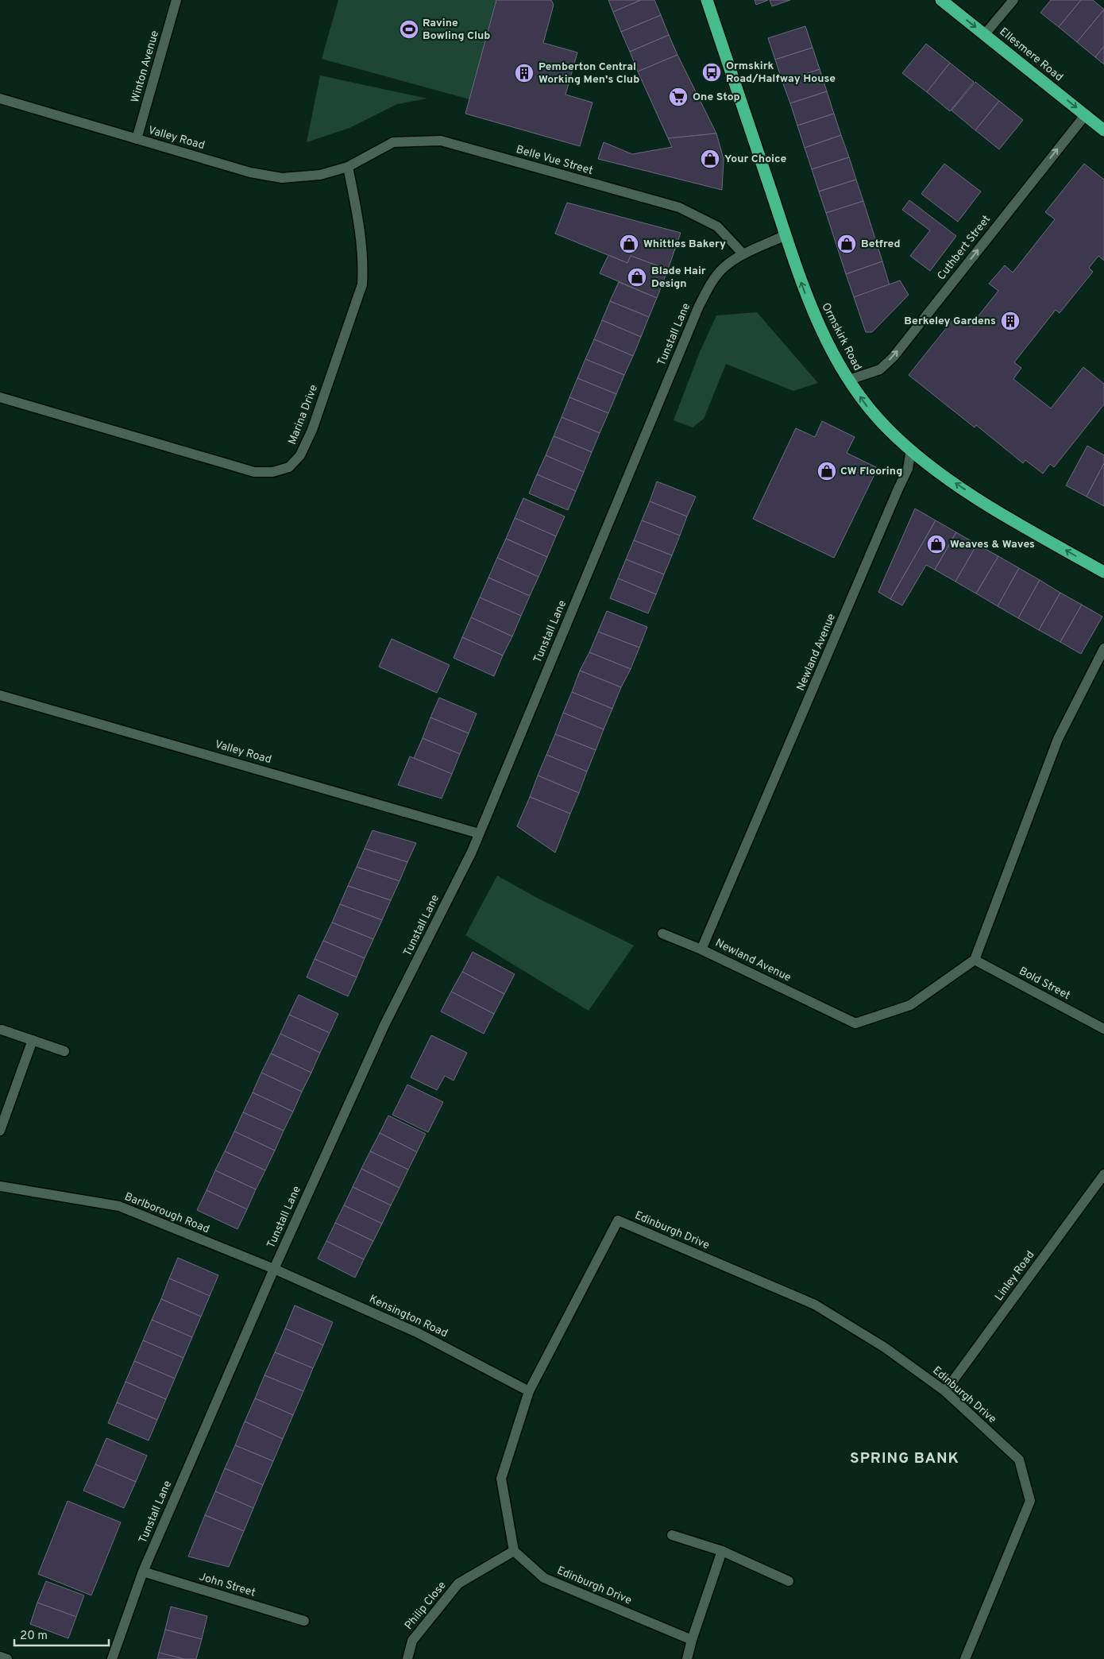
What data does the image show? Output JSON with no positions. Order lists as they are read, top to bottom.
{
  "streets": {
    "highway": ["Ellesmere Road", "Ormskirk Road"],
    "street": [
      "Winton Avenue",
      "Valley Road",
      "Belle Vue Street",
      "Cuthbert Street",
      "Tunstall Lane",
      "Marina Drive",
      "Newland Avenue",
      "Bold Street",
      "Barlborough Road",
      "Edinburgh Drive",
      "Linley Road",
      "Kensington Road",
      "John Street",
      "Philip Close"
    ]
  },
  "crossings": [
    ["Ellesmere Road", "Cuthbert Street"],
    ["Winton Avenue", "Valley Road"],
    ["Valley Road", "Belle Vue Street"],
    ["Valley Road", "Tunstall Lane"],
    ["Valley Road", "Marina Drive"],
    ["Belle Vue Street", "Tunstall Lane"],
    ["Belle Vue Street", "Marina Drive"],
    ["Cuthbert Street", "Ormskirk Road"],
    ["Tunstall Lane", "Ormskirk Road"],
    ["Tunstall Lane", "Barlborough Road"],
    ["Tunstall Lane", "Kensington Road"],
    ["Tunstall Lane", "John Street"],
    ["Ormskirk Road", "Newland Avenue"],
    ["Newland Avenue", "Bold Street"],
    ["Barlborough Road", "Kensington Road"],
    ["Edinburgh Drive", "Linley Road"],
    ["Edinburgh Drive", "Kensington Road"],
    ["Edinburgh Drive", "Philip Close"]
  ],
  "one_way": ["Ellesmere Road", "Cuthbert Street", "Ormskirk Road"],
  "districts": ["SPRING BANK"],
  "places": {
    "sports": ["Ravine Bowling Club"],
    "bus stop": ["Ormskirk Road/Halfway House"],
    "building": ["Pemberton Central Working Men's Club", "Berkeley Gardens"],
    "supermarket": ["One Stop"],
    "shop": [
      "Your Choice",
      "Whittles Bakery",
      "Betfred",
      "Blade Hair Design",
      "CW Flooring",
      "Weaves & Waves"
    ]
  },
  "scale_bar": "20 m"
}
